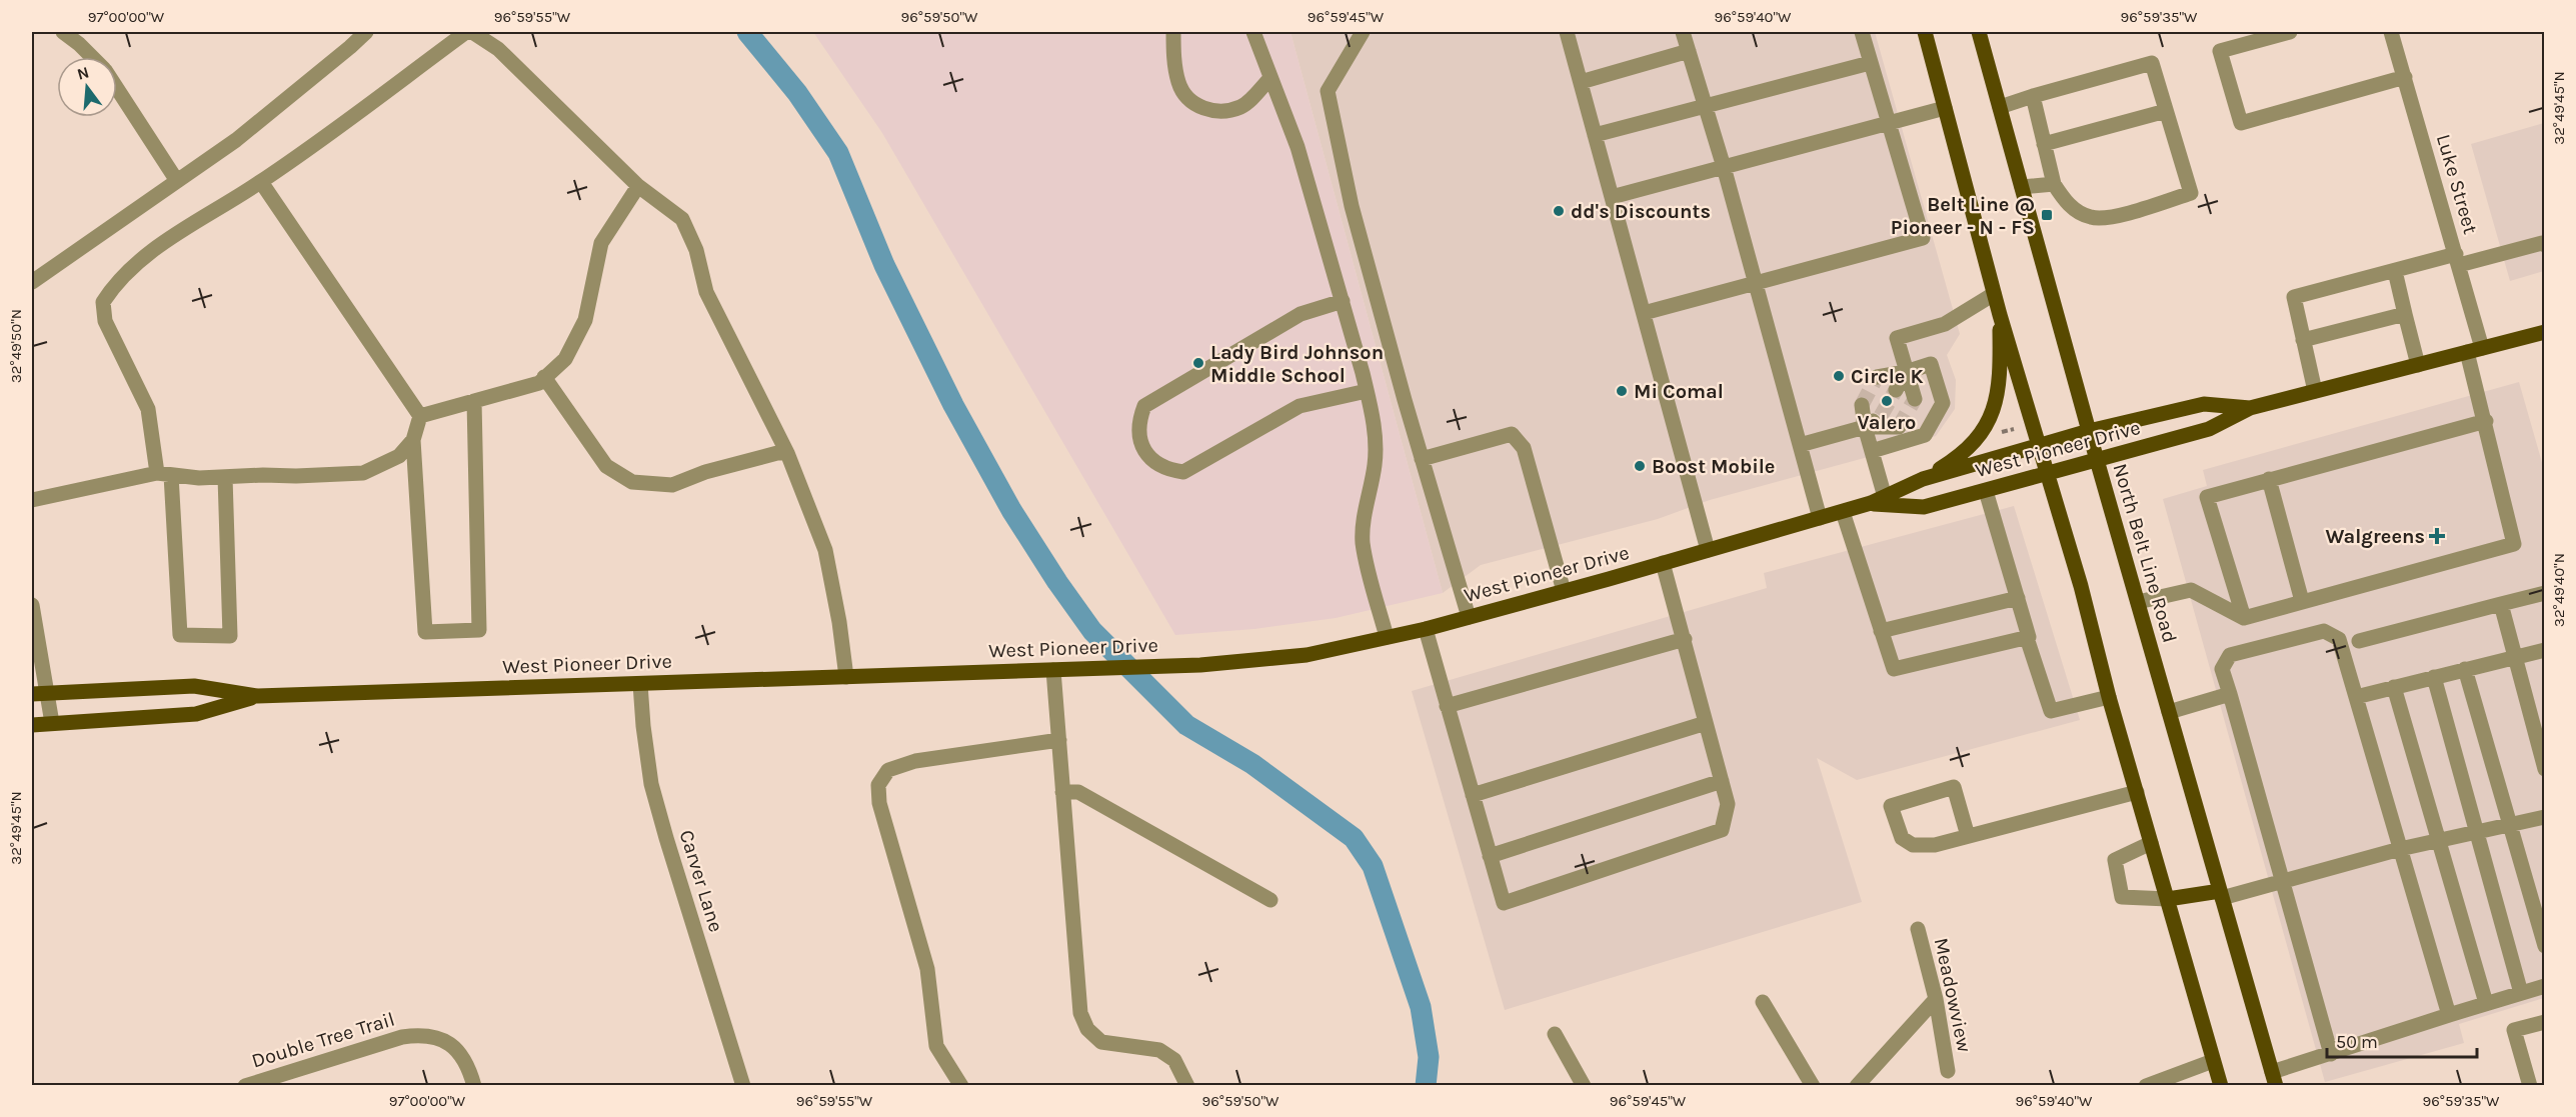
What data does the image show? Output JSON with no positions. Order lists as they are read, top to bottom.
{
  "streets": {
    "main road": ["West Pioneer Drive", "North Belt Line Road"],
    "street": [
      "Luke Street",
      "Carver Lane",
      "Meadowview",
      "Double Tree Trail"
    ]
  },
  "crossings": [
    ["Luke Street", "West Pioneer Drive"],
    ["West Pioneer Drive", "North Belt Line Road"],
    ["West Pioneer Drive", "Carver Lane"]
  ],
  "places": {
    "other": [
      "dd's Discounts",
      "Lady Bird Johnson Middle School",
      "Circle K",
      "Mi Comal",
      "Valero",
      "Boost Mobile"
    ],
    "transit": ["Belt Line @ Pioneer - N - FS"],
    "health": ["Walgreens"]
  },
  "scale_bar": "50 m",
  "north": "top",
  "coordinates": [
    "97°00'00\"W",
    "96°59'55\"W",
    "96°59'50\"W",
    "96°59'45\"W",
    "96°59'40\"W",
    "96°59'35\"W",
    "32°49'45\"N",
    "32°49'50\"N",
    "32°49'40\"N"
  ]
}
